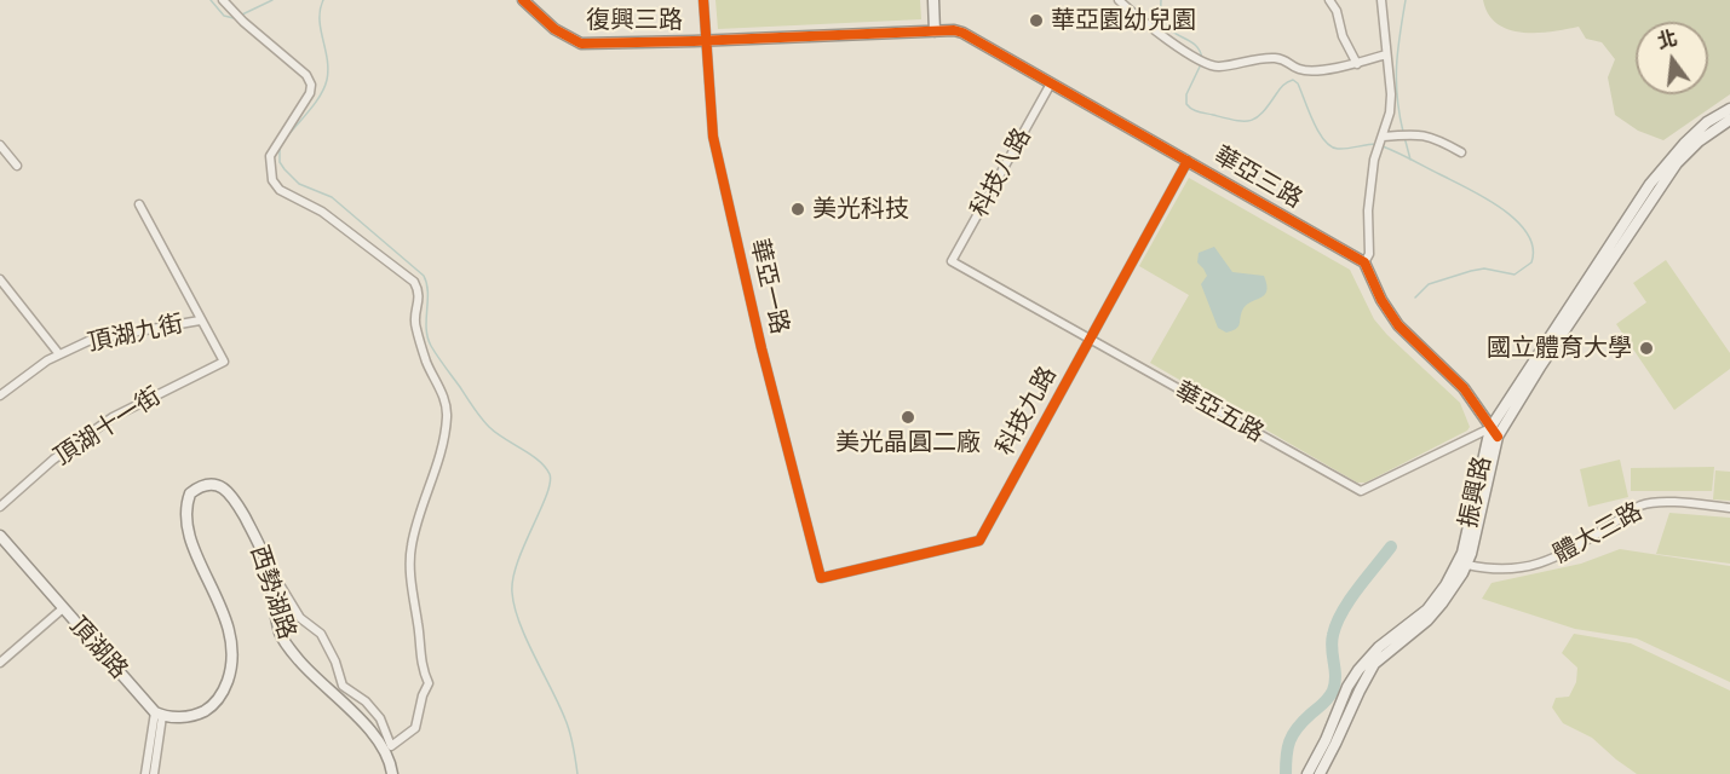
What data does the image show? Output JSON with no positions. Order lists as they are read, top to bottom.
{
  "streets": {
    "street": [
      "復興三路",
      "科技八路",
      "華亞三路",
      "華亞一路",
      "頂湖九街",
      "科技九路",
      "華亞五路",
      "頂湖十一街",
      "振興路",
      "體大三路",
      "西勢湖路",
      "頂湖路"
    ]
  },
  "crossings": [
    ["復興三路", "華亞三路"],
    ["復興三路", "華亞一路"],
    ["科技八路", "華亞三路"],
    ["科技八路", "華亞五路"],
    ["華亞三路", "科技九路"],
    ["華亞一路", "科技九路"],
    ["頂湖九街", "頂湖十一街"],
    ["科技九路", "華亞五路"],
    ["華亞五路", "振興路"],
    ["振興路", "體大三路"],
    ["西勢湖路", "頂湖路"]
  ],
  "places": [
    "華亞園幼兒園",
    "美光科技",
    "國立體育大學",
    "美光晶圓二廠"
  ],
  "north": "top"
}
